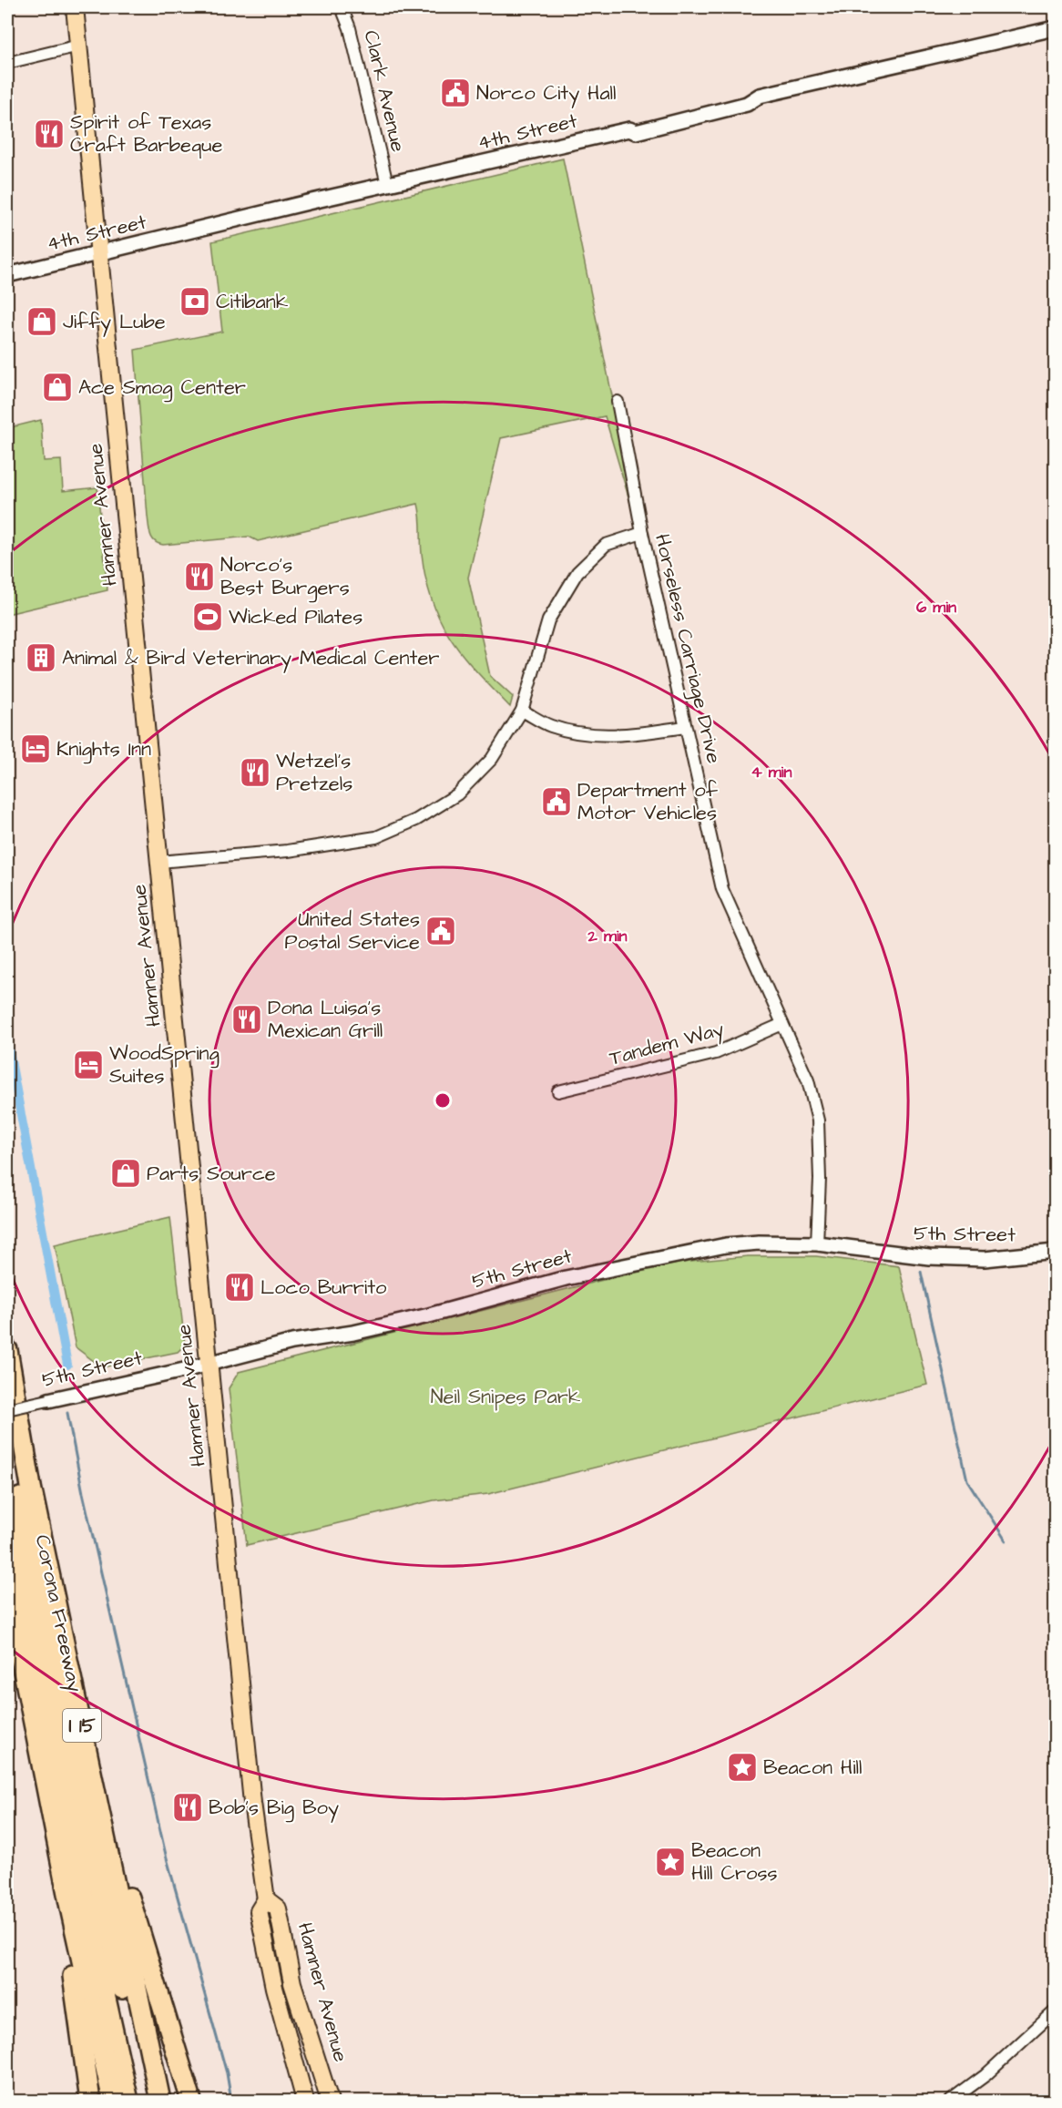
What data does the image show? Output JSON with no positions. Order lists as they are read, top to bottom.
{
  "streets": {
    "highway": ["Corona Freeway", "I 15"],
    "main road": ["Hamner Avenue"],
    "street": [
      "Clark Avenue",
      "4th Street",
      "Horseless Carriage Drive",
      "Tandem Way",
      "5th Street"
    ]
  },
  "crossings": [
    ["Clark Avenue", "4th Street"],
    ["4th Street", "Hamner Avenue"],
    ["Hamner Avenue", "5th Street"],
    ["Horseless Carriage Drive", "Tandem Way"],
    ["Horseless Carriage Drive", "5th Street"]
  ],
  "parks": ["Neil Snipes Park"],
  "places": {
    "public building": ["Norco City Hall", "Department of Motor Vehicles", "United States Postal Service"],
    "restaurant": [
      "Spirit of Texas Craft Barbeque",
      "Norco's Best Burgers",
      "Wetzel's Pretzels",
      "Dona Luisa’s Mexican Grill",
      "Loco Burrito",
      "Bob's Big Boy"
    ],
    "bank": ["Citibank"],
    "shop": ["Jiffy Lube", "Ace Smog Center", "Parts Source"],
    "sports": ["Wicked Pilates"],
    "building": ["Animal & Bird Veterinary Medical Center"],
    "hotel": ["Knights Inn", "WoodSpring Suites"],
    "place": ["Beacon Hill", "Beacon Hill Cross"]
  },
  "rings": ["6 min", "4 min", "2 min"]
}
